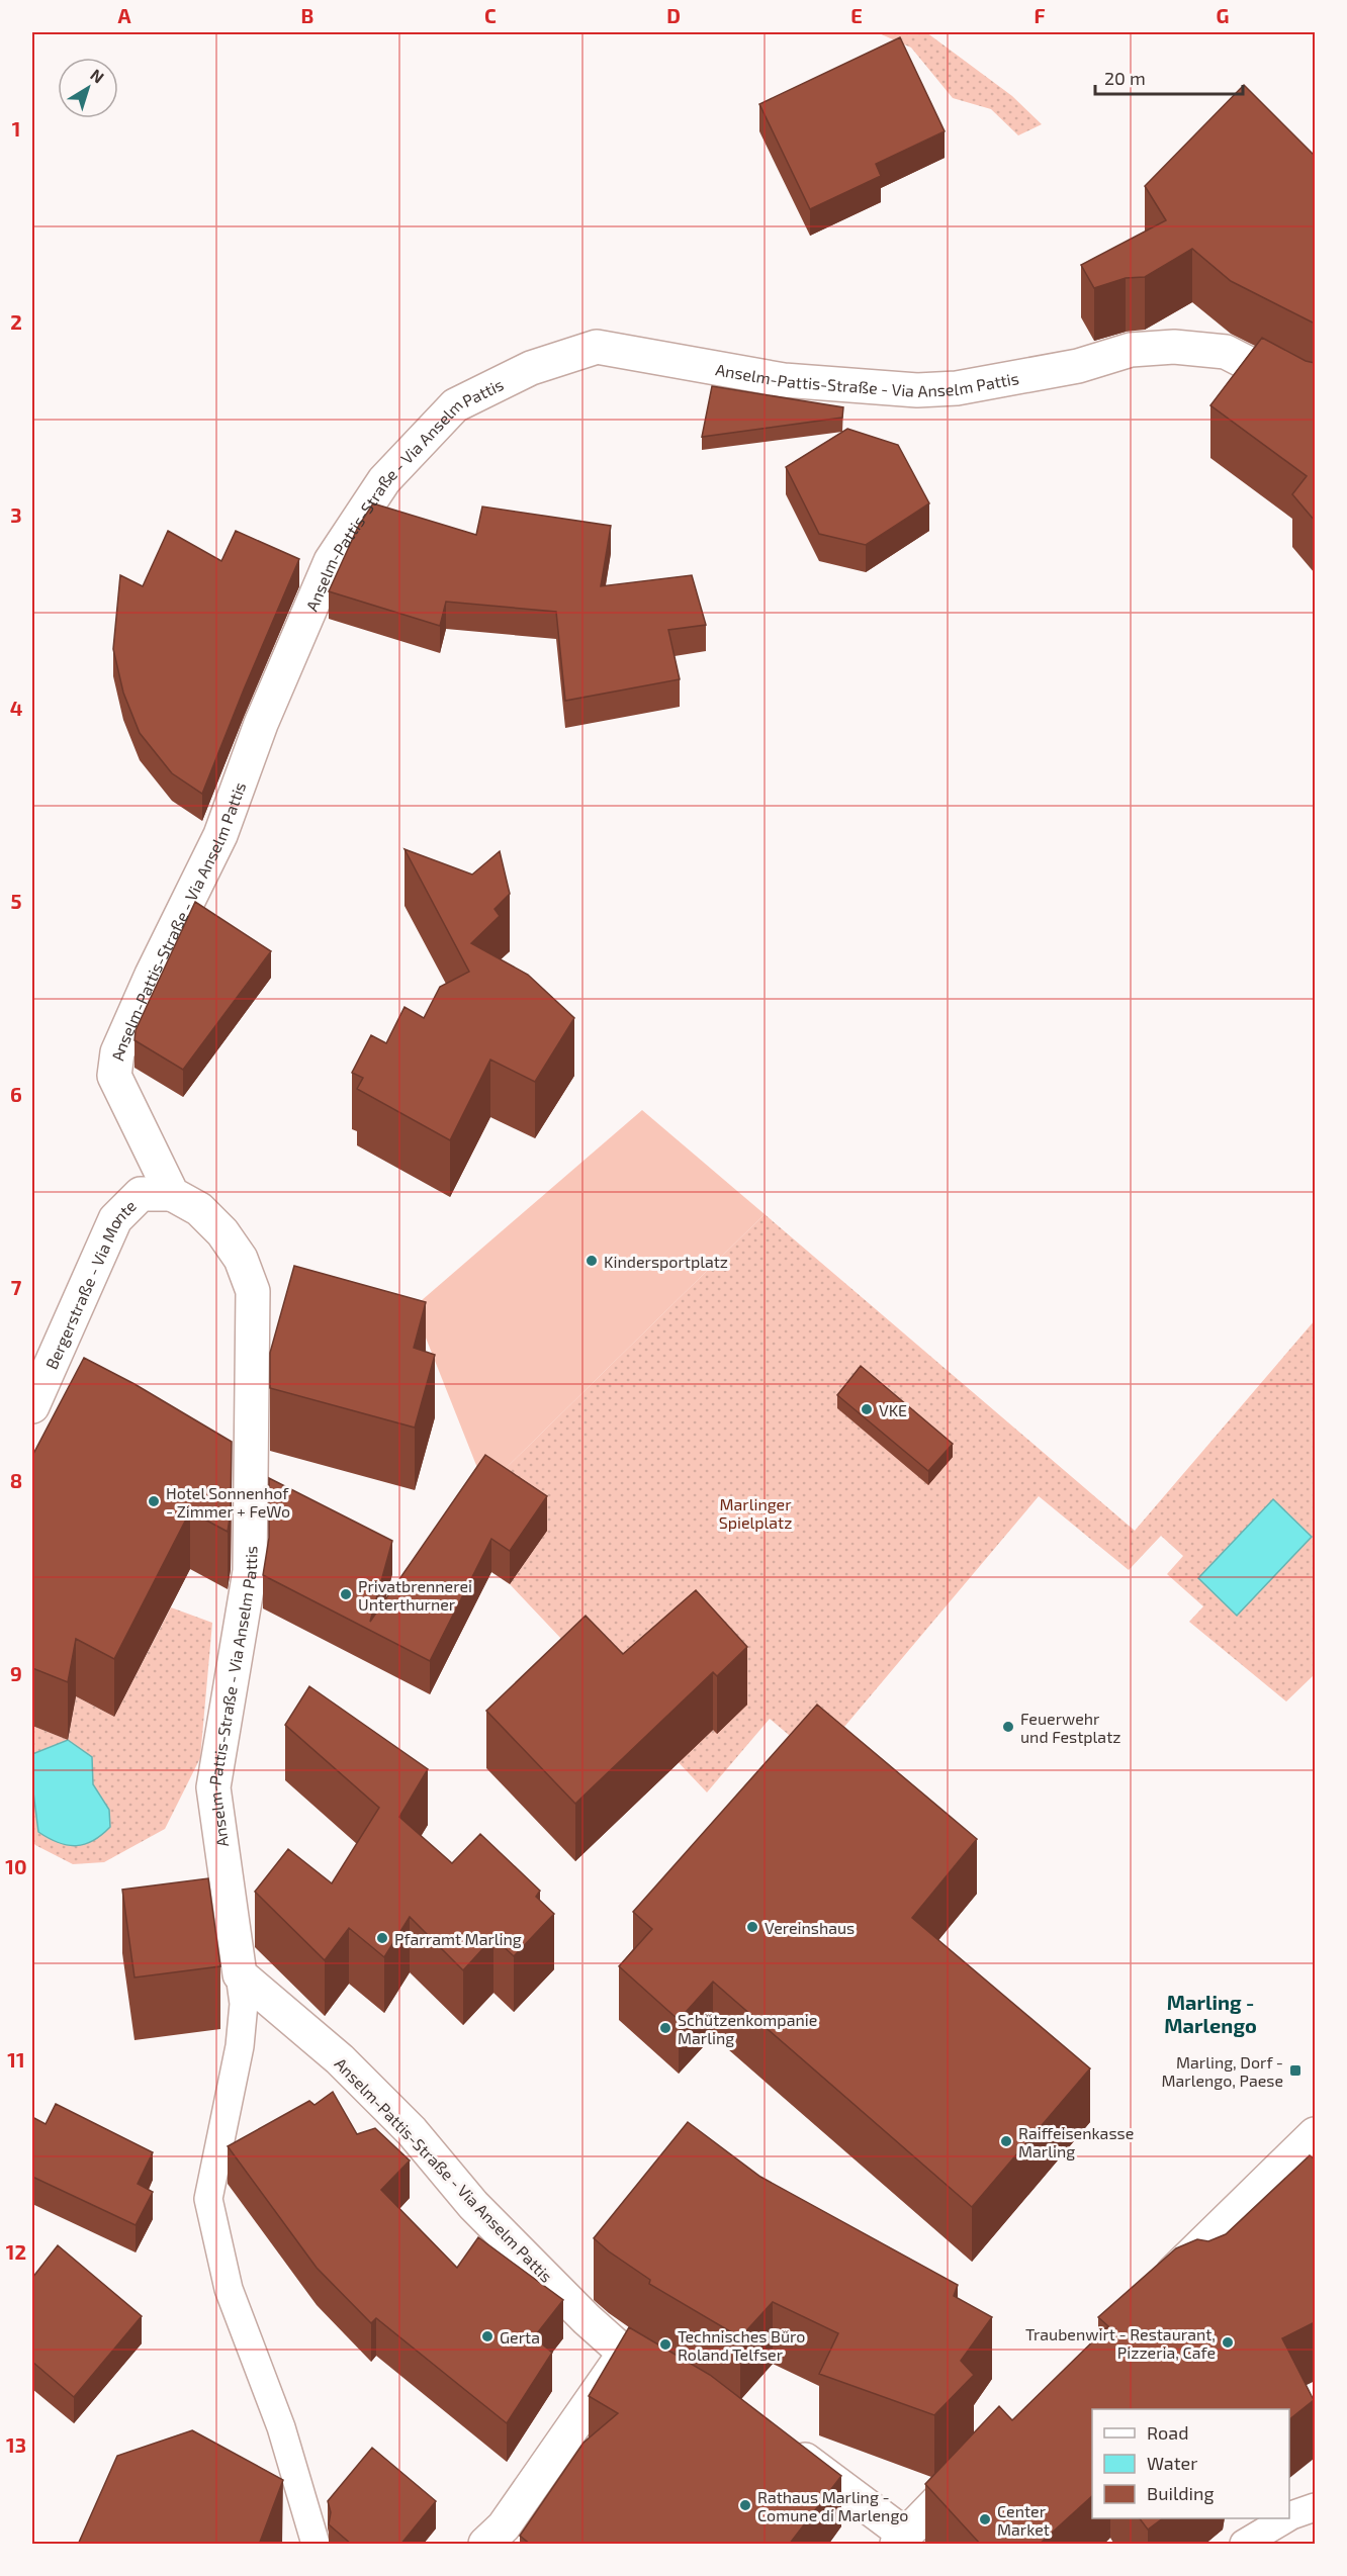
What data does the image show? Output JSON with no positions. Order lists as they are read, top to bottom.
{
  "streets": {
    "street": ["Anselm-Pattis-Straße - Via Anselm Pattis", "Bergerstraße - Via Monte"]
  },
  "crossings": [
    ["Anselm-Pattis-Straße - Via Anselm Pattis", "Bergerstraße - Via Monte"]
  ],
  "districts": ["Marling - Marlengo"],
  "parks": ["Marlinger Spielplatz"],
  "places": {
    "other": [
      "Kindersportplatz",
      "VKE",
      "Hotel Sonnenhof - Zimmer + FeWo",
      "Privatbrennerei Unterthurner",
      "Feuerwehr und Festplatz",
      "Vereinshaus",
      "Pfarramt Marling",
      "Schützenkompanie Marling",
      "Raiffeisenkasse Marling",
      "Gerta",
      "Traubenwirt - Restaurant, Pizzeria, Cafe",
      "Technisches Büro Roland Telfser",
      "Rathaus Marling - Comune di Marlengo",
      "Center Market"
    ],
    "transit": ["Marling, Dorf - Marlengo, Paese"]
  },
  "legend": ["Road", "Water", "Building"],
  "scale_bar": "20 m",
  "north": "top right",
  "grid": {
    "columns": [
      "A",
      "B",
      "C",
      "D",
      "E",
      "F",
      "G"
    ],
    "rows": [
      "1",
      "2",
      "3",
      "4",
      "5",
      "6",
      "7",
      "8",
      "9",
      "10",
      "11",
      "12",
      "13"
    ]
  }
}
